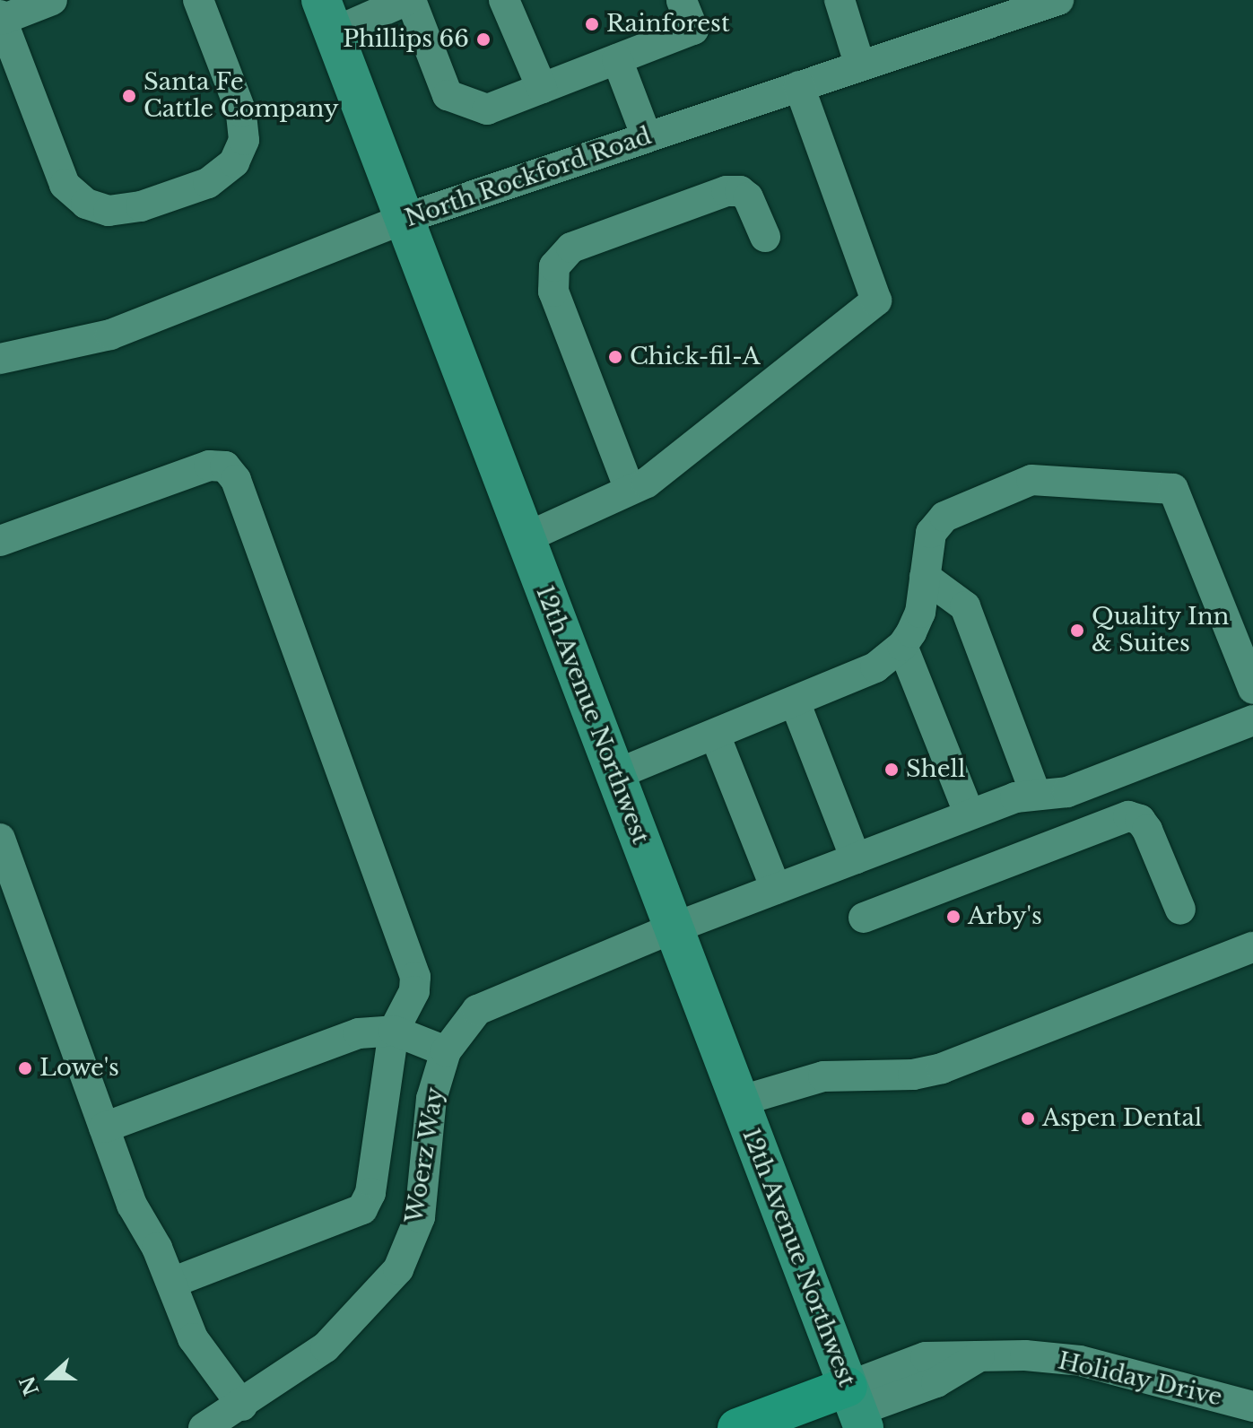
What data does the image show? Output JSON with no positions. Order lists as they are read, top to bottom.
{
  "streets": {
    "main road": ["12th Avenue Northwest"],
    "street": ["North Rockford Road", "Woerz Way", "Holiday Drive"]
  },
  "crossings": [
    ["North Rockford Road", "12th Avenue Northwest"],
    ["12th Avenue Northwest", "Woerz Way"],
    ["12th Avenue Northwest", "Holiday Drive"]
  ],
  "places": [
    "Rainforest",
    "Phillips 66",
    "Santa Fe Cattle Company",
    "Chick-fil-A",
    "Quality Inn & Suites",
    "Shell",
    "Arby's",
    "Lowe's",
    "Aspen Dental"
  ],
  "north": "left"
}
